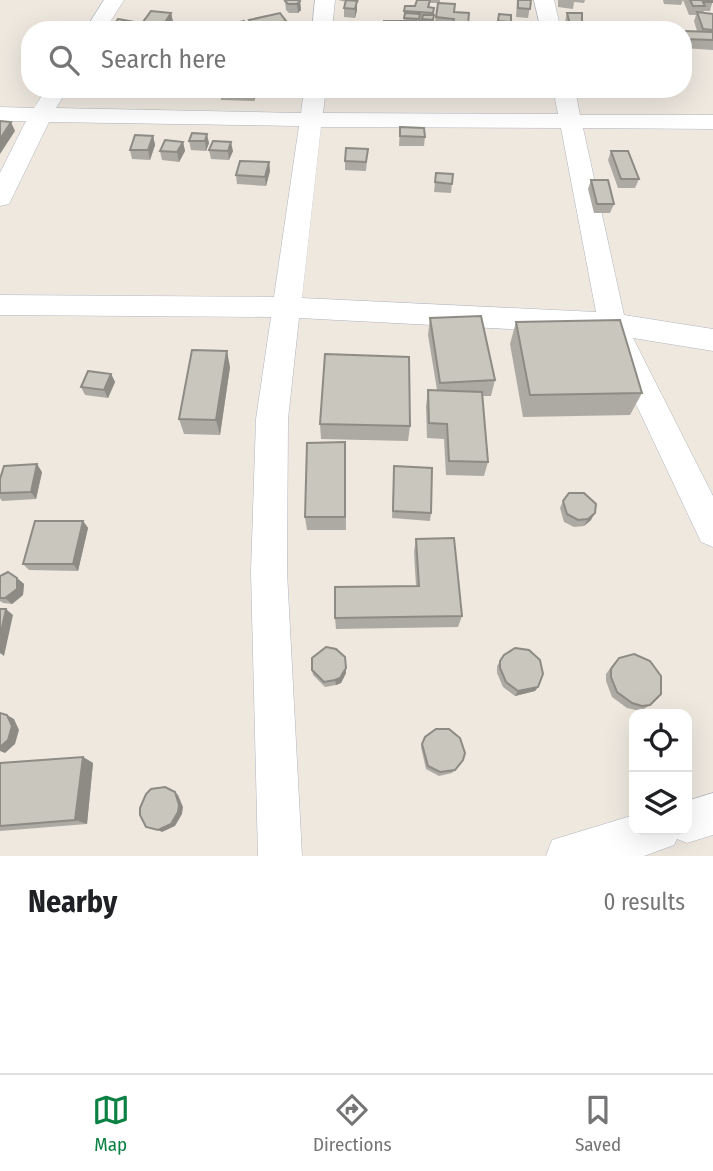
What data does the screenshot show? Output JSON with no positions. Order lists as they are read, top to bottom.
{
  "page": {
    "search": "Search here",
    "heading": ["Nearby", "0 results"],
    "nav": ["Map", "Directions", "Saved"]
  }
}
